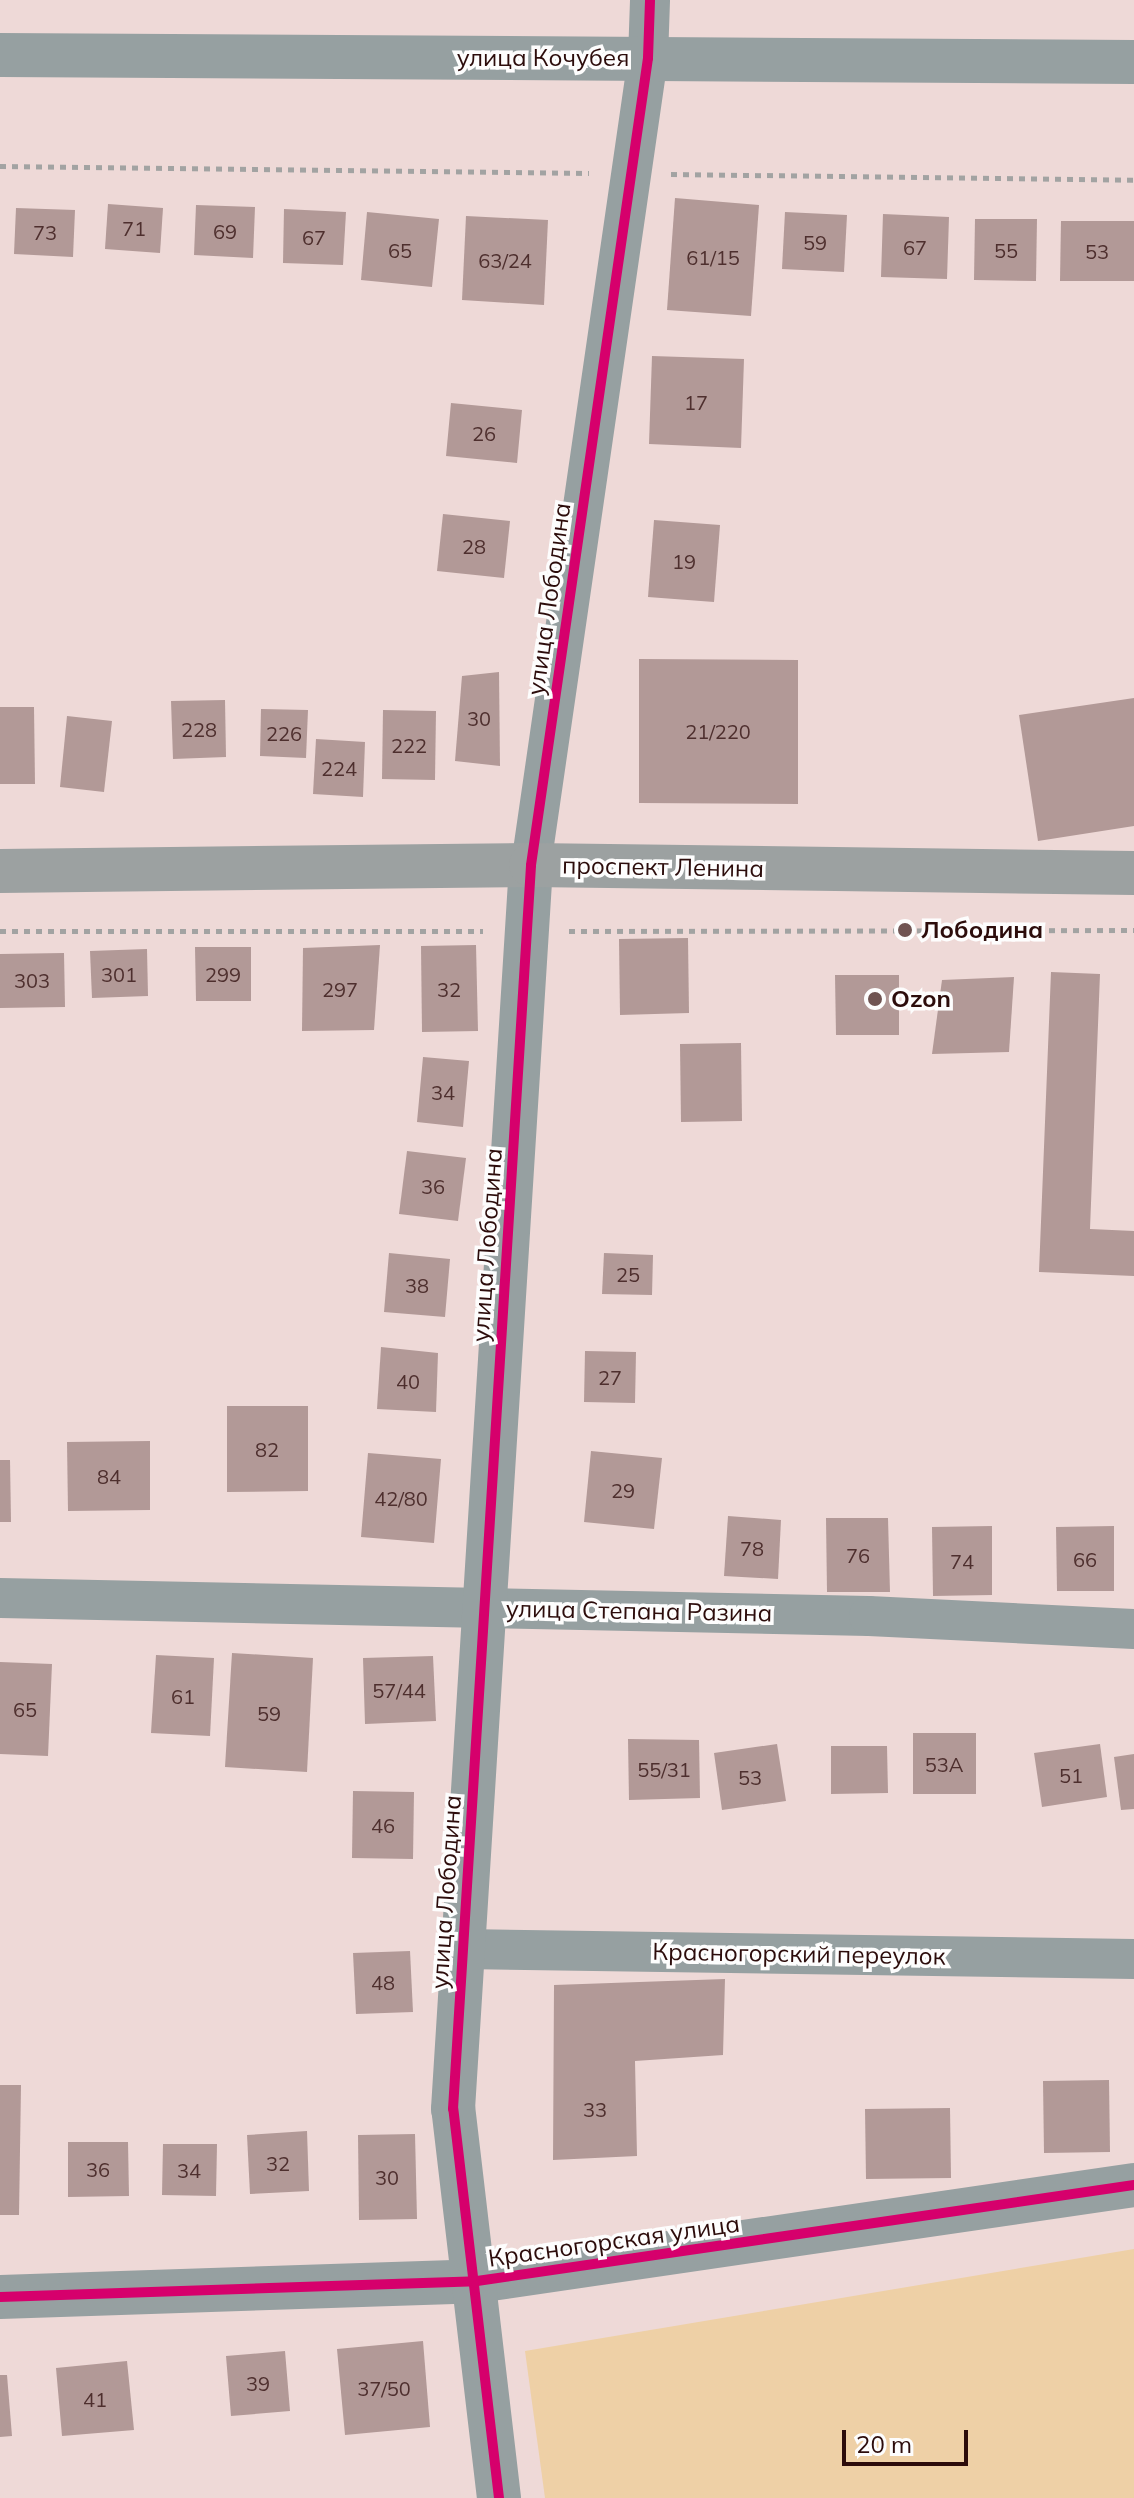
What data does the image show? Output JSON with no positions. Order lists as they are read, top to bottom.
{
  "streets": {
    "main road": ["проспект Ленина"],
    "street": [
      "улица Кочубея",
      "улица Лободина",
      "улица Степана Разина",
      "Красногорский переулок",
      "Красногорская улица"
    ]
  },
  "crossings": [
    ["улица Кочубея", "улица Лободина"],
    ["улица Лободина", "проспект Ленина"],
    ["улица Лободина", "улица Степана Разина"],
    ["улица Лободина", "Красногорский переулок"],
    ["улица Лободина", "Красногорская улица"]
  ],
  "places": ["Лободина", "Ozon"],
  "house_numbers": [
    "71",
    "69",
    "73",
    "67",
    "59",
    "67",
    "65",
    "55",
    "53",
    "61/15",
    "63/24",
    "17",
    "26",
    "28",
    "19",
    "30",
    "228",
    "21/220",
    "226",
    "222",
    "224",
    "301",
    "299",
    "303",
    "297",
    "32",
    "34",
    "36",
    "25",
    "38",
    "27",
    "40",
    "82",
    "84",
    "29",
    "42/80",
    "78",
    "76",
    "66",
    "74",
    "57/44",
    "61",
    "65",
    "59",
    "53А",
    "55/31",
    "51",
    "53",
    "46",
    "48",
    "33",
    "32",
    "36",
    "34",
    "30",
    "39",
    "37/50",
    "41"
  ],
  "scale_bar": "20 m"
}
